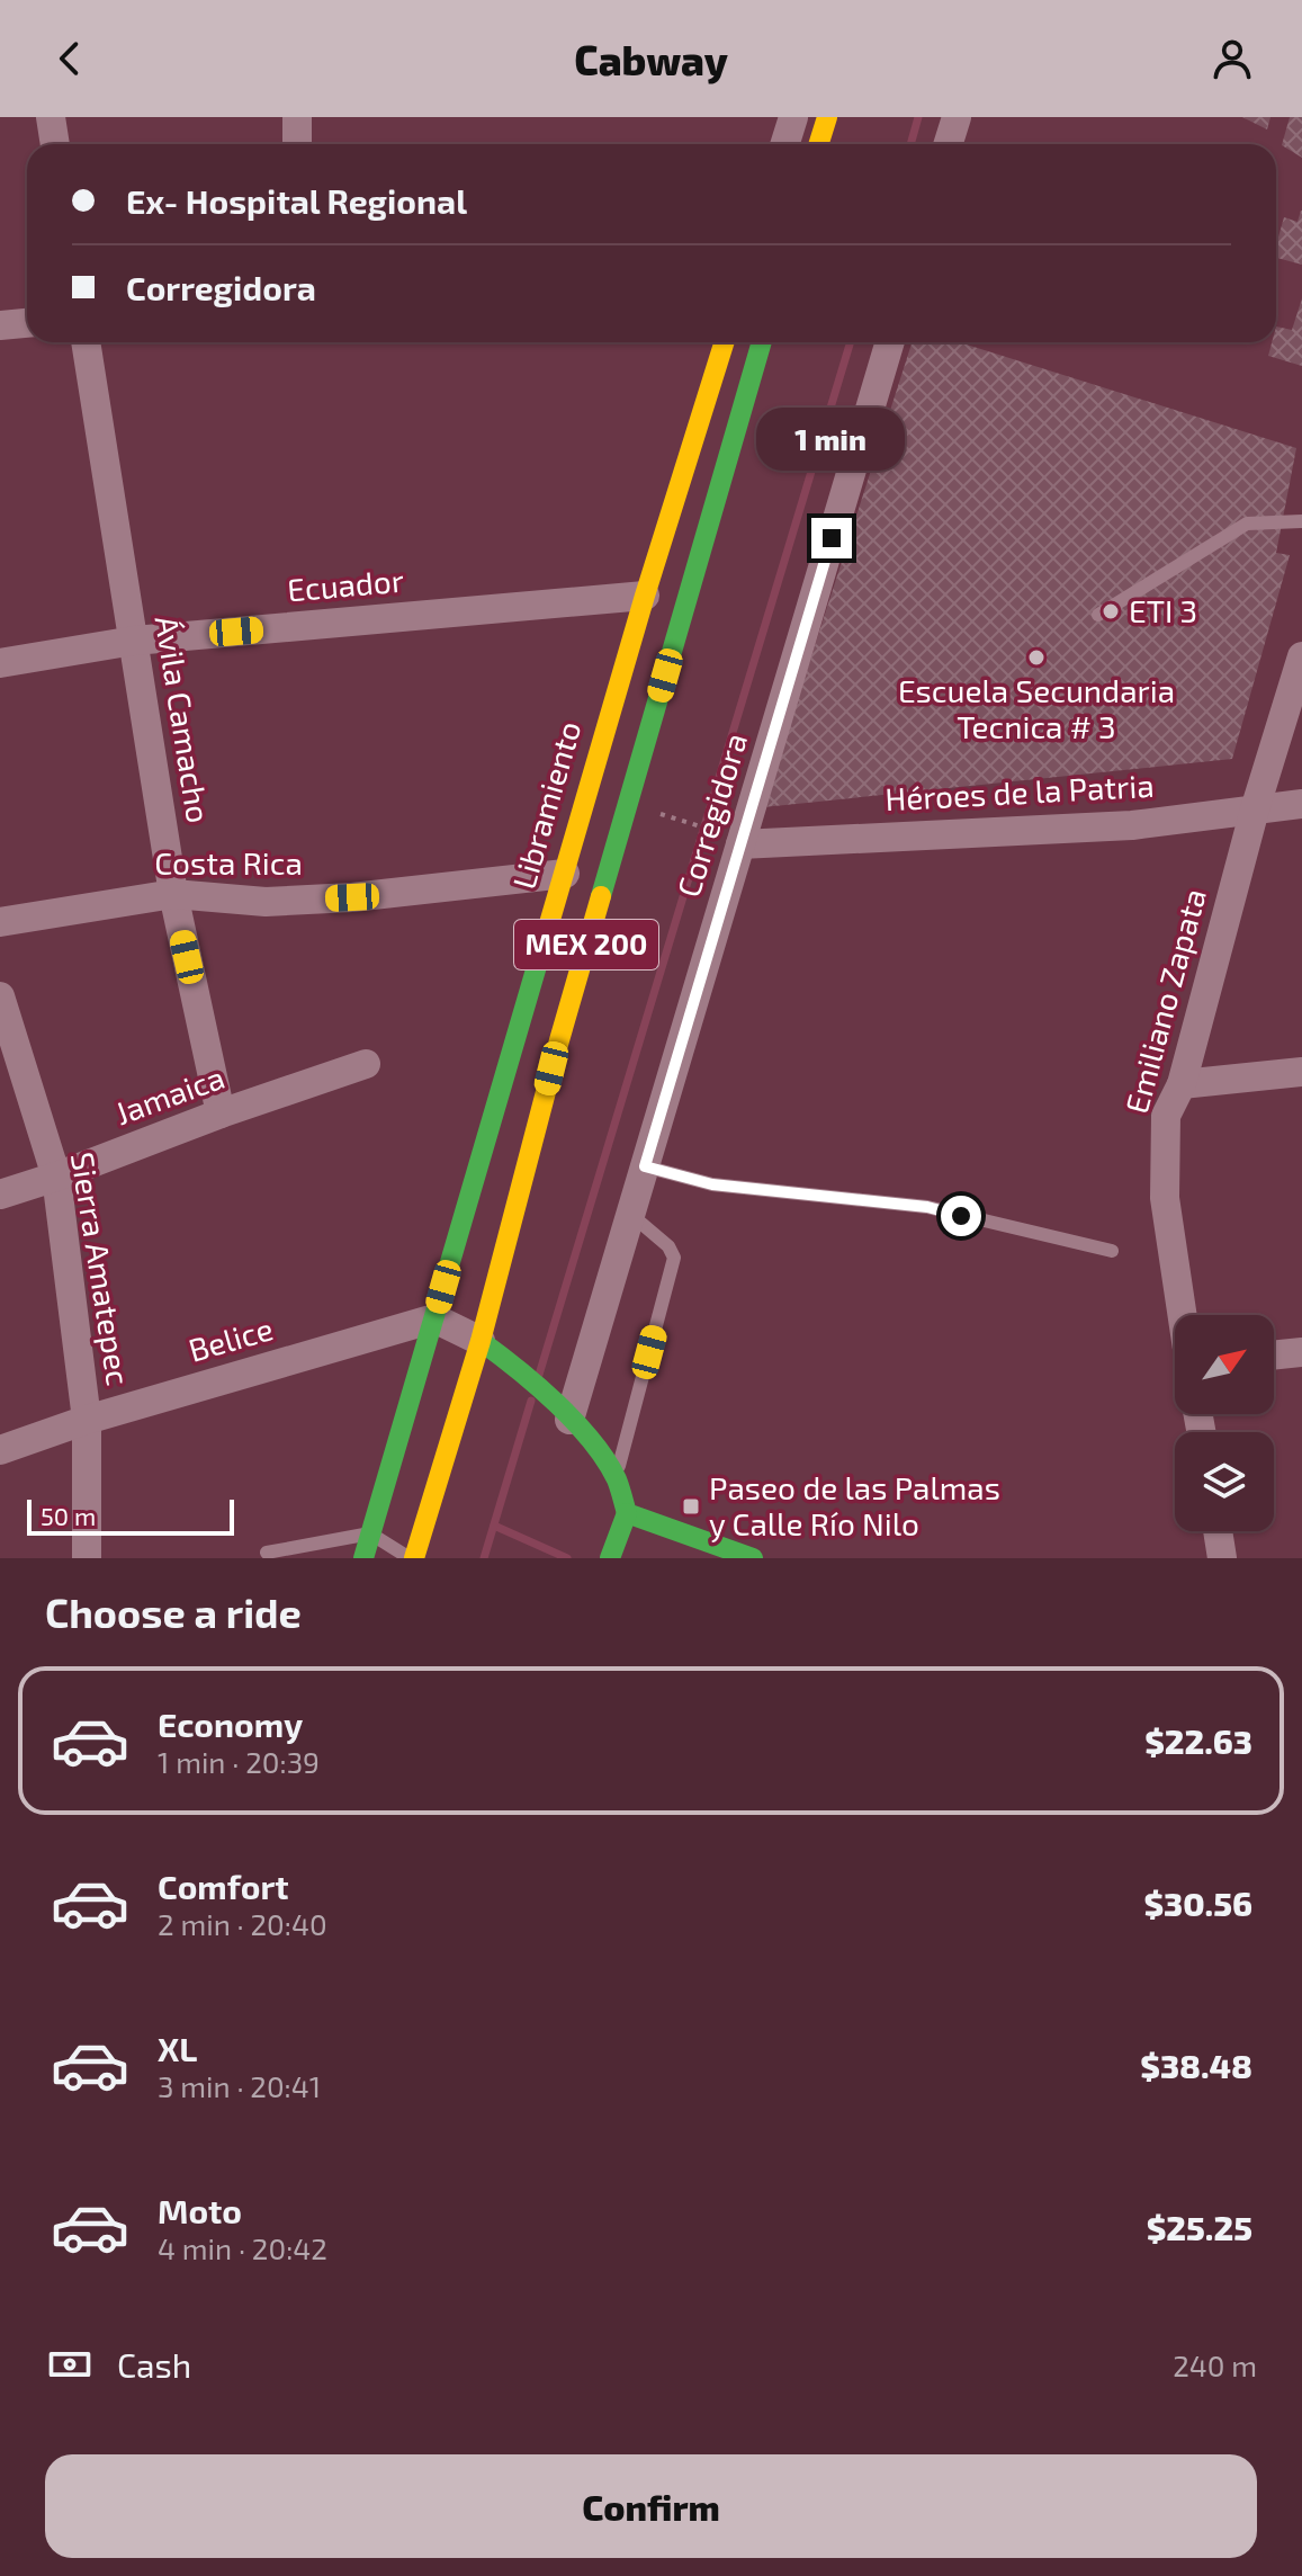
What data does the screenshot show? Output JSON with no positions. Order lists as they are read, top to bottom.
{
  "streets": {
    "street": [
      "Ecuador",
      "Ávila Camacho",
      "Héroes de la Patria",
      "Libramiento",
      "Corregidora",
      "Costa Rica",
      "MEX 200",
      "Emiliano Zapata",
      "Jamaica",
      "Sierra Amatepec",
      "Belice"
    ]
  },
  "crossings": [
    ["Ecuador", "Ávila Camacho"],
    ["Ecuador", "Libramiento"],
    ["Ávila Camacho", "Costa Rica"],
    ["Ávila Camacho", "Jamaica"],
    ["Héroes de la Patria", "Corregidora"],
    ["Héroes de la Patria", "Emiliano Zapata"],
    ["Libramiento", "Costa Rica"],
    ["Libramiento", "Belice"],
    ["Jamaica", "Sierra Amatepec"],
    ["Sierra Amatepec", "Belice"]
  ],
  "places": {
    "other": ["ETI 3", "Escuela Secundaria Tecnica # 3"],
    "transit": ["Paseo de las Palmas y Calle Río Nilo"]
  },
  "scale_bar": "50 m",
  "north": "top right",
  "page": {
    "header": "Cabway",
    "banner": ["Ex- Hospital Regional", "Corregidora"],
    "bubble": "1 min",
    "scale": "50 m",
    "heading": "Choose a ride",
    "list": [
      {
        "name": "Economy",
        "note": "1 min · 20:39",
        "value": "$22.63"
      },
      {
        "name": "Comfort",
        "note": "2 min · 20:40",
        "value": "$30.56"
      },
      {
        "name": "XL",
        "note": "3 min · 20:41",
        "value": "$38.48"
      },
      {
        "name": "Moto",
        "note": "4 min · 20:42",
        "value": "$25.25"
      }
    ],
    "pay": ["Cash", "240 m"],
    "buttons": "Confirm"
  }
}
